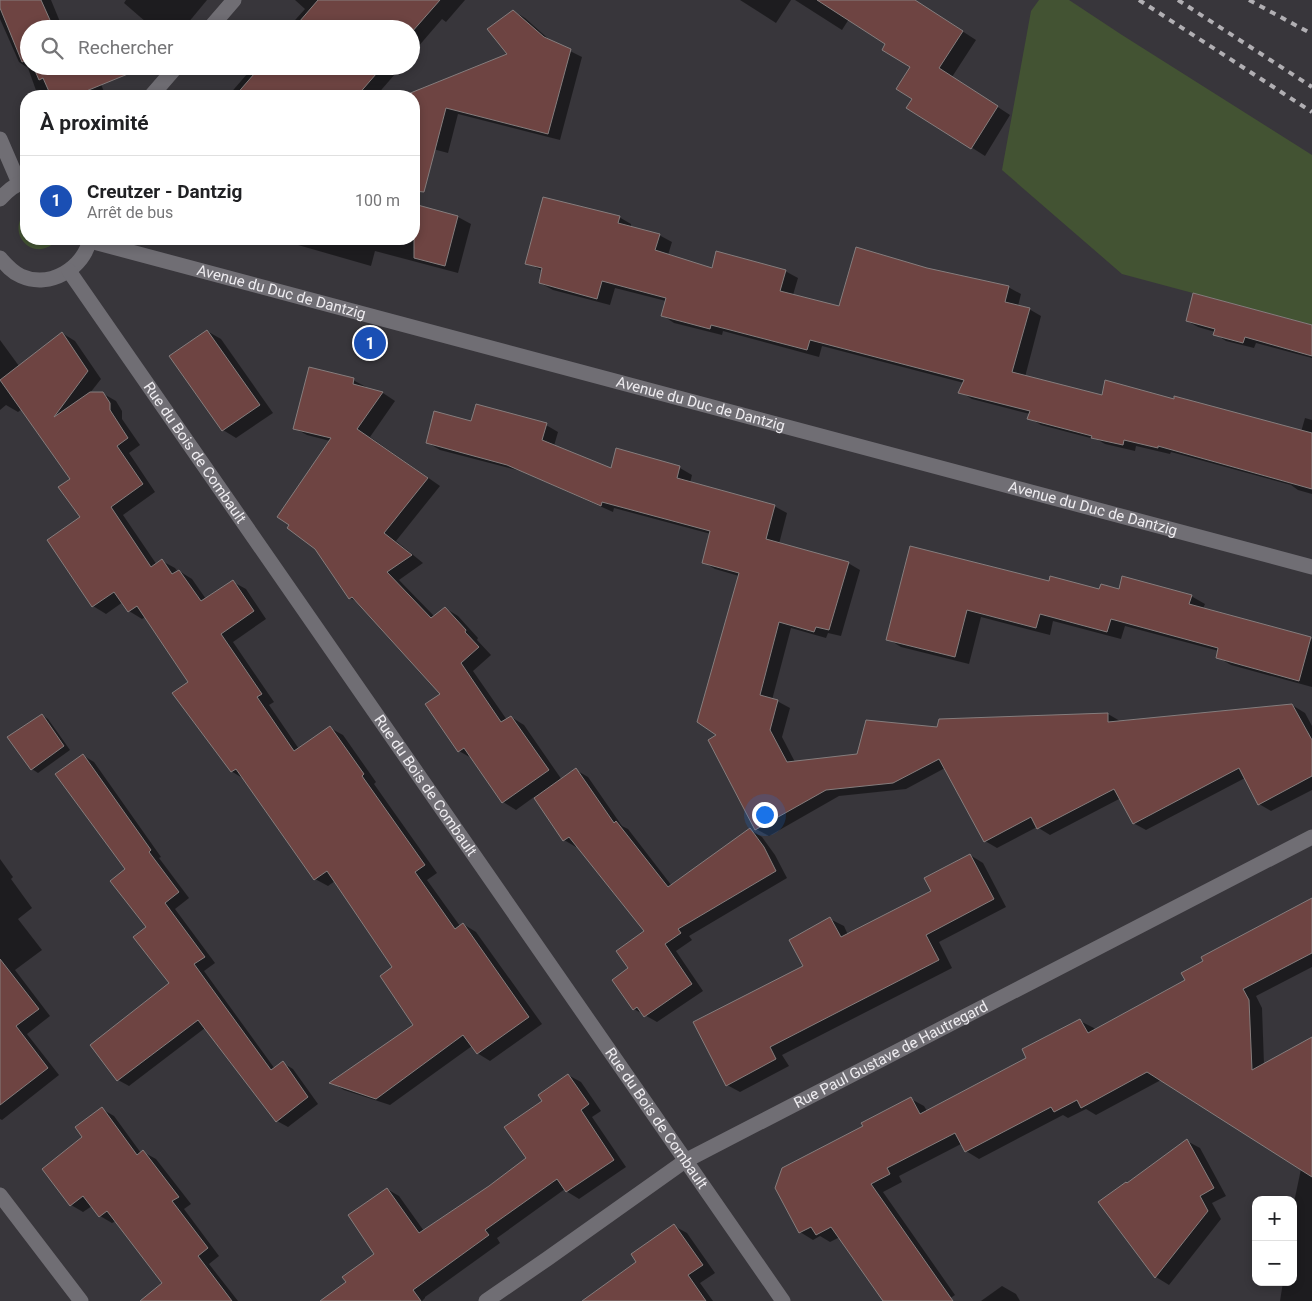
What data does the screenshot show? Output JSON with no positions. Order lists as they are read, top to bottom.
{
  "streets": {
    "street": ["Avenue du Duc de Dantzig", "Rue du Bois de Combault", "Rue Paul Gustave de Hautregard"]
  },
  "crossings": [
    ["Rue du Bois de Combault", "Rue Paul Gustave de Hautregard"]
  ],
  "page": {
    "search": "Rechercher",
    "heading": "À proximité",
    "list": [
      {
        "mark": "1",
        "name": "Creutzer - Dantzig",
        "note": "Arrêt de bus",
        "value": "100 m"
      }
    ],
    "pins": "1",
    "map_buttons": ["+", "−"]
  }
}
